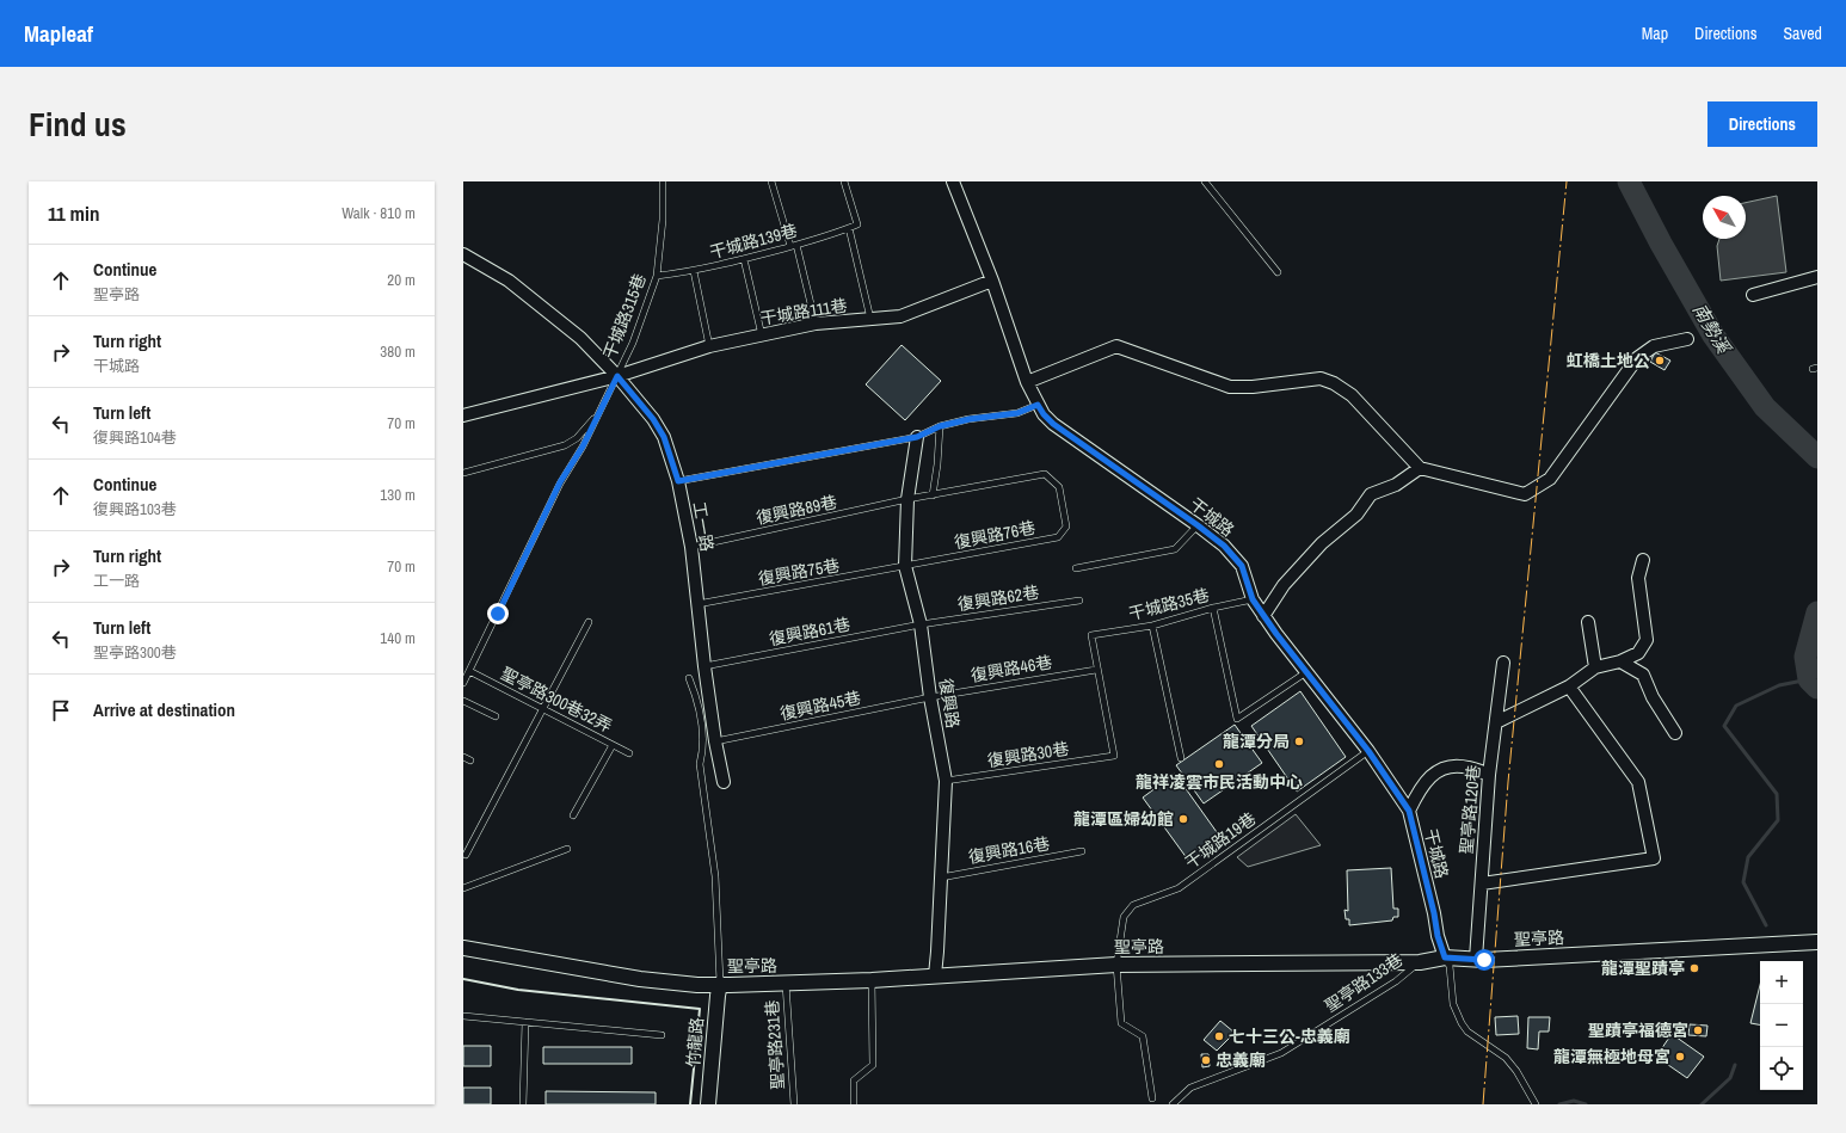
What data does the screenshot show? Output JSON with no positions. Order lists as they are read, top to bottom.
{
  "streets": {
    "street": [
      "干城路111巷",
      "干城路",
      "工一路",
      "復興路",
      "聖亭路120巷",
      "聖亭路",
      "竹龍路"
    ],
    "lane": [
      "干城路139巷",
      "干城路315巷",
      "復興路89巷",
      "復興路76巷",
      "復興路75巷",
      "復興路62巷",
      "干城路35巷",
      "復興路61巷",
      "復興路46巷",
      "聖亭路300巷32弄",
      "復興路45巷",
      "復興路30巷",
      "干城路19巷",
      "復興路16巷",
      "聖亭路133巷",
      "聖亭路231巷"
    ]
  },
  "crossings": [
    ["干城路139巷", "干城路315巷"],
    ["干城路111巷", "干城路315巷"],
    ["干城路111巷", "干城路"],
    ["干城路111巷", "工一路"],
    ["干城路315巷", "工一路"],
    ["復興路89巷", "工一路"],
    ["復興路89巷", "復興路76巷"],
    ["復興路89巷", "復興路"],
    ["干城路", "干城路35巷"],
    ["干城路", "干城路19巷"],
    ["干城路", "聖亭路"],
    ["工一路", "復興路75巷"],
    ["工一路", "復興路61巷"],
    ["工一路", "復興路45巷"],
    ["復興路76巷", "復興路75巷"],
    ["復興路76巷", "復興路"],
    ["復興路75巷", "復興路"],
    ["復興路62巷", "復興路61巷"],
    ["復興路62巷", "復興路"],
    ["干城路35巷", "復興路46巷"],
    ["干城路35巷", "復興路30巷"],
    ["復興路61巷", "復興路"],
    ["復興路46巷", "復興路"],
    ["復興路46巷", "復興路45巷"],
    ["復興路46巷", "復興路30巷"],
    ["復興路", "復興路45巷"],
    ["復興路", "復興路30巷"],
    ["復興路", "復興路16巷"],
    ["復興路", "聖亭路"],
    ["聖亭路120巷", "聖亭路"],
    ["干城路19巷", "聖亭路"],
    ["聖亭路", "聖亭路133巷"],
    ["聖亭路", "竹龍路"],
    ["聖亭路", "聖亭路231巷"]
  ],
  "water": ["南勢溪"],
  "places": [
    "虹橋土地公",
    "龍潭分局",
    "龍祥凌雲市民活動中心",
    "龍潭區婦幼館",
    "龍潭聖蹟亭",
    "聖蹟亭福德宮",
    "七十三公-忠義廟",
    "龍潭無極地母宮",
    "忠義廟"
  ],
  "north": "top left",
  "page": {
    "header": "Mapleaf",
    "nav": ["Map", "Directions", "Saved"],
    "title": "Find us",
    "buttons": "Directions",
    "heading": ["11 min", "Walk · 810 m"],
    "list": [
      ["Continue", "聖亭路", "20 m"],
      ["Turn right", "干城路", "380 m"],
      ["Turn left", "復興路104巷", "70 m"],
      ["Continue", "復興路103巷", "130 m"],
      ["Turn right", "工一路", "70 m"],
      ["Turn left", "聖亭路300巷", "140 m"],
      "Arrive at destination"
    ],
    "map_buttons": ["+", "−"]
  }
}
